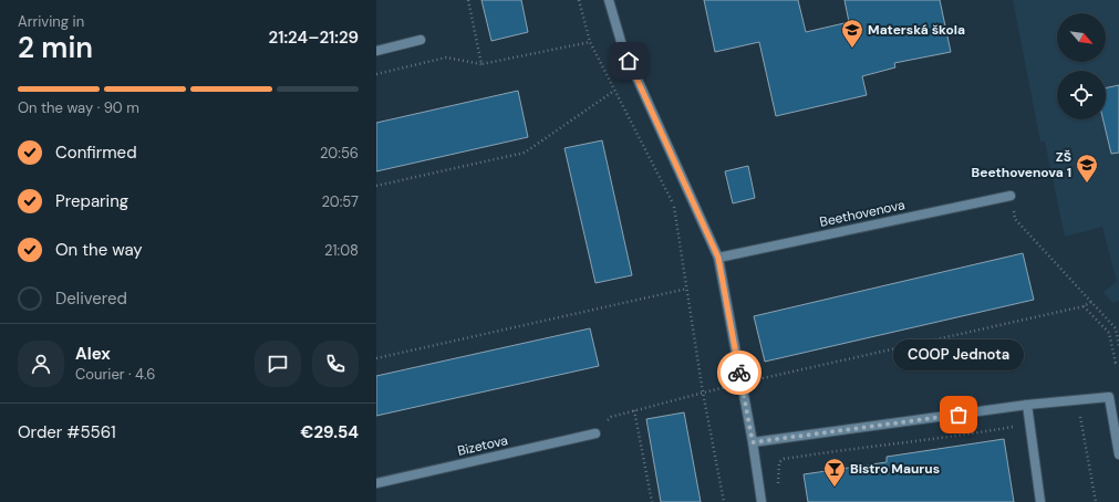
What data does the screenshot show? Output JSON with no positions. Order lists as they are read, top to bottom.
{
  "streets": {
    "street": ["Beethovenova", "Bizetova"]
  },
  "places": {
    "school or university": ["Materská škola", "ZŠ Beethovenova 1"],
    "other": ["COOP Jednota"],
    "bar": ["Bistro Maurus"]
  },
  "north": "bottom right",
  "page": {
    "heading": ["2 min", "Arriving in", "21:24–21:29"],
    "panel": [
      "Alex",
      "Courier · 4.6",
      "Order #5561",
      "€29.54"
    ],
    "bar": "On the way · 90 m",
    "list": [
      ["Confirmed", "20:56"],
      ["Preparing", "20:57"],
      ["On the way", "21:08"],
      "Delivered"
    ],
    "bubble": "COOP Jednota"
  }
}
